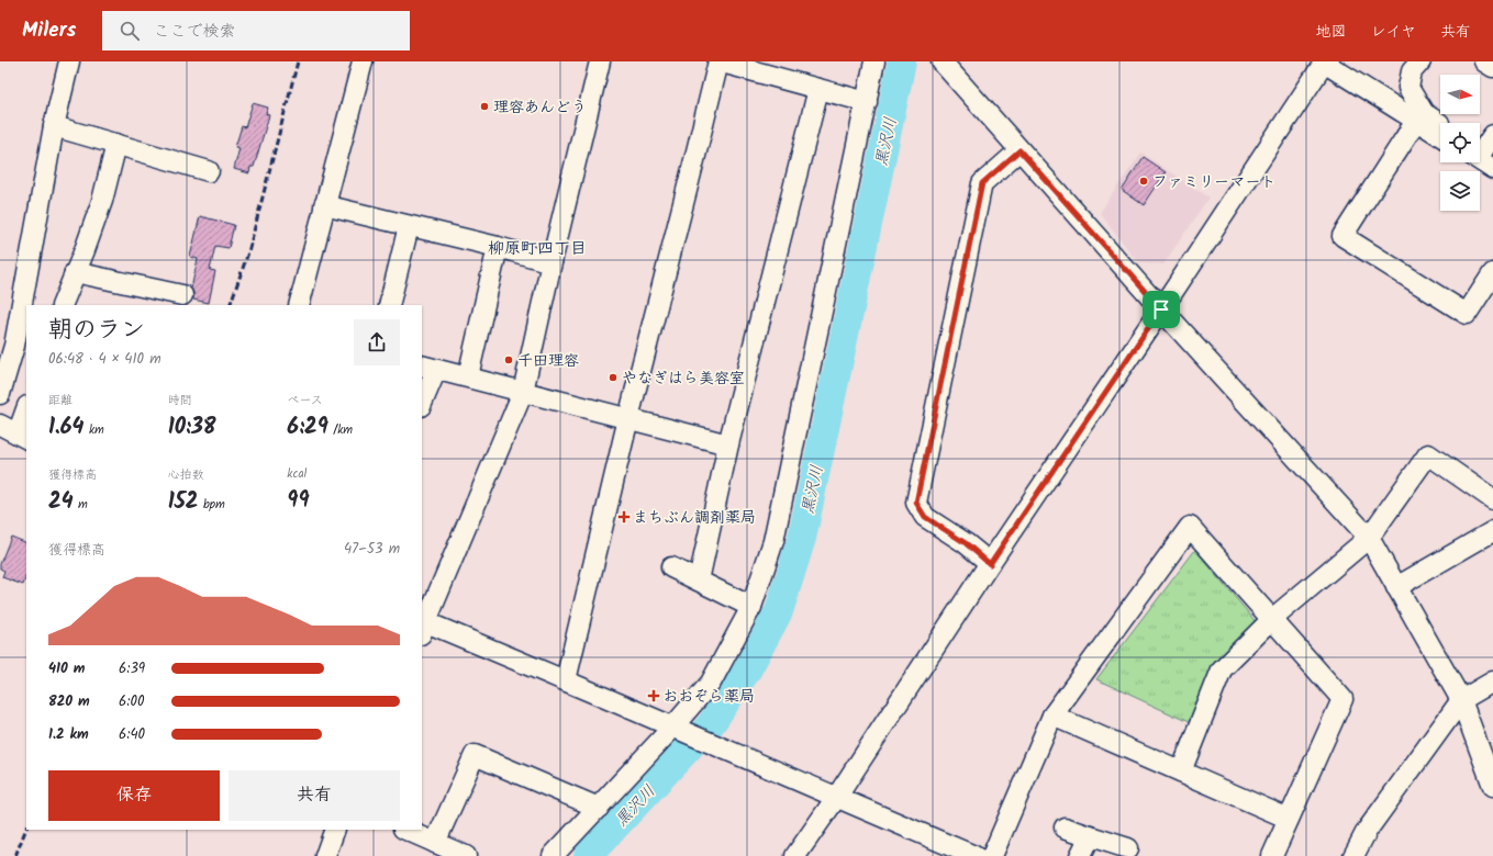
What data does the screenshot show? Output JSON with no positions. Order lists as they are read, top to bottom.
{
  "districts": ["柳原町四丁目"],
  "water": ["黒沢川"],
  "places": {
    "other": [
      "理容あんどう",
      "ファミリーマート",
      "千田理容",
      "やなぎはら美容室"
    ],
    "health": ["まちぶん調剤薬局", "おおぞら薬局"]
  },
  "north": "right",
  "page": {
    "header": "Milers",
    "search": "ここで検索",
    "nav": ["地図", "レイヤ", "共有"],
    "heading": ["朝のラン", "06:48 · 4 × 410 m"],
    "stats": [
      ["距離", "1.64 km"],
      ["時間", "10:38"],
      ["ペース", "6:29 /km"],
      ["獲得標高", "24 m"],
      ["心拍数", "152 bpm"],
      ["kcal", "99"]
    ],
    "chart": ["獲得標高", "47–53 m"],
    "list": [
      {
        "name": "410 m",
        "note": "6:39"
      },
      {
        "name": "820 m",
        "note": "6:00"
      },
      {
        "name": "1.2 km",
        "note": "6:40"
      }
    ],
    "buttons": ["保存", "共有"]
  }
}
